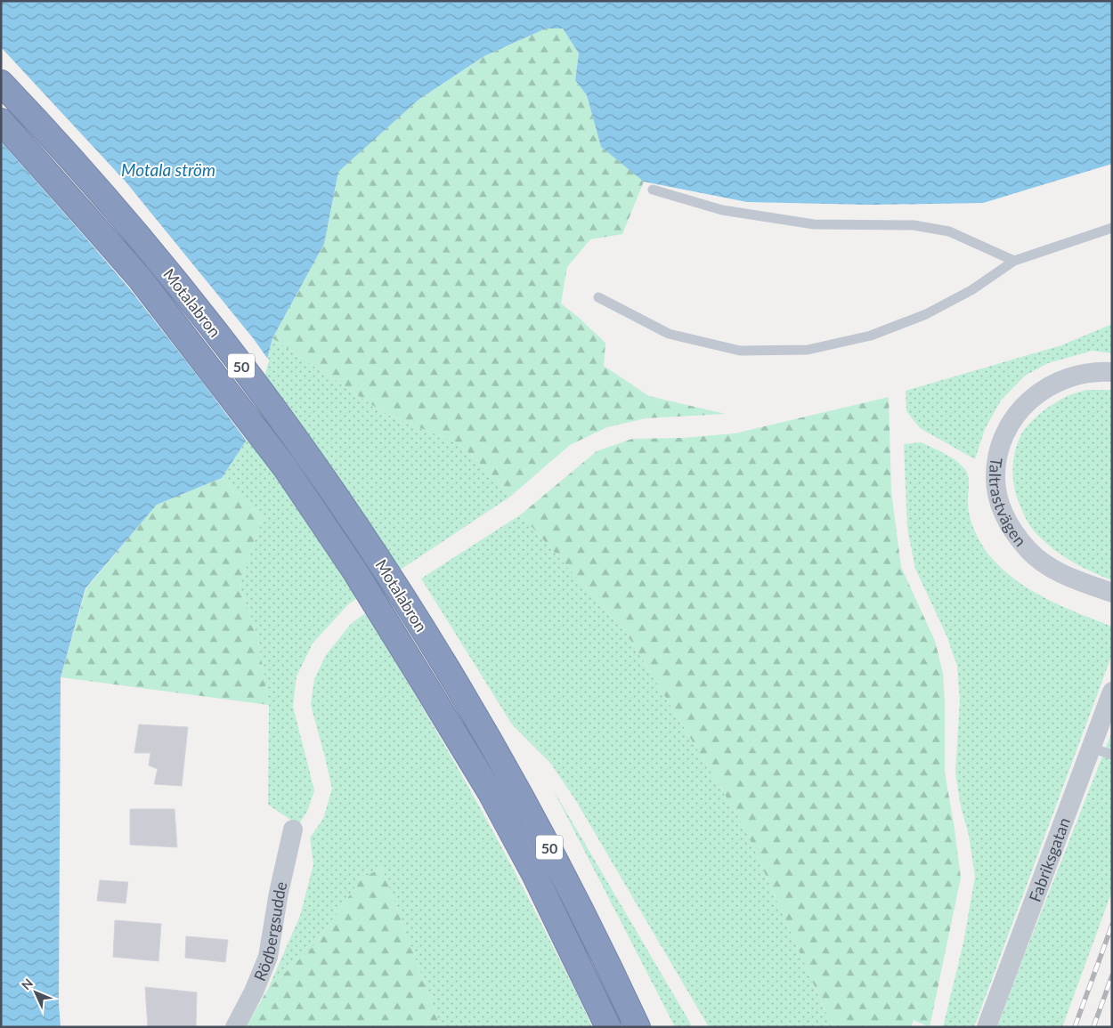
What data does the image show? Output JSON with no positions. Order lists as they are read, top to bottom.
{
  "streets": {
    "highway": ["Motalabron", "50"],
    "street": ["Taltrastvägen", "Fabriksgatan", "Rödbergsudde"]
  },
  "water": ["Motala ström"],
  "north": "top left"
}
